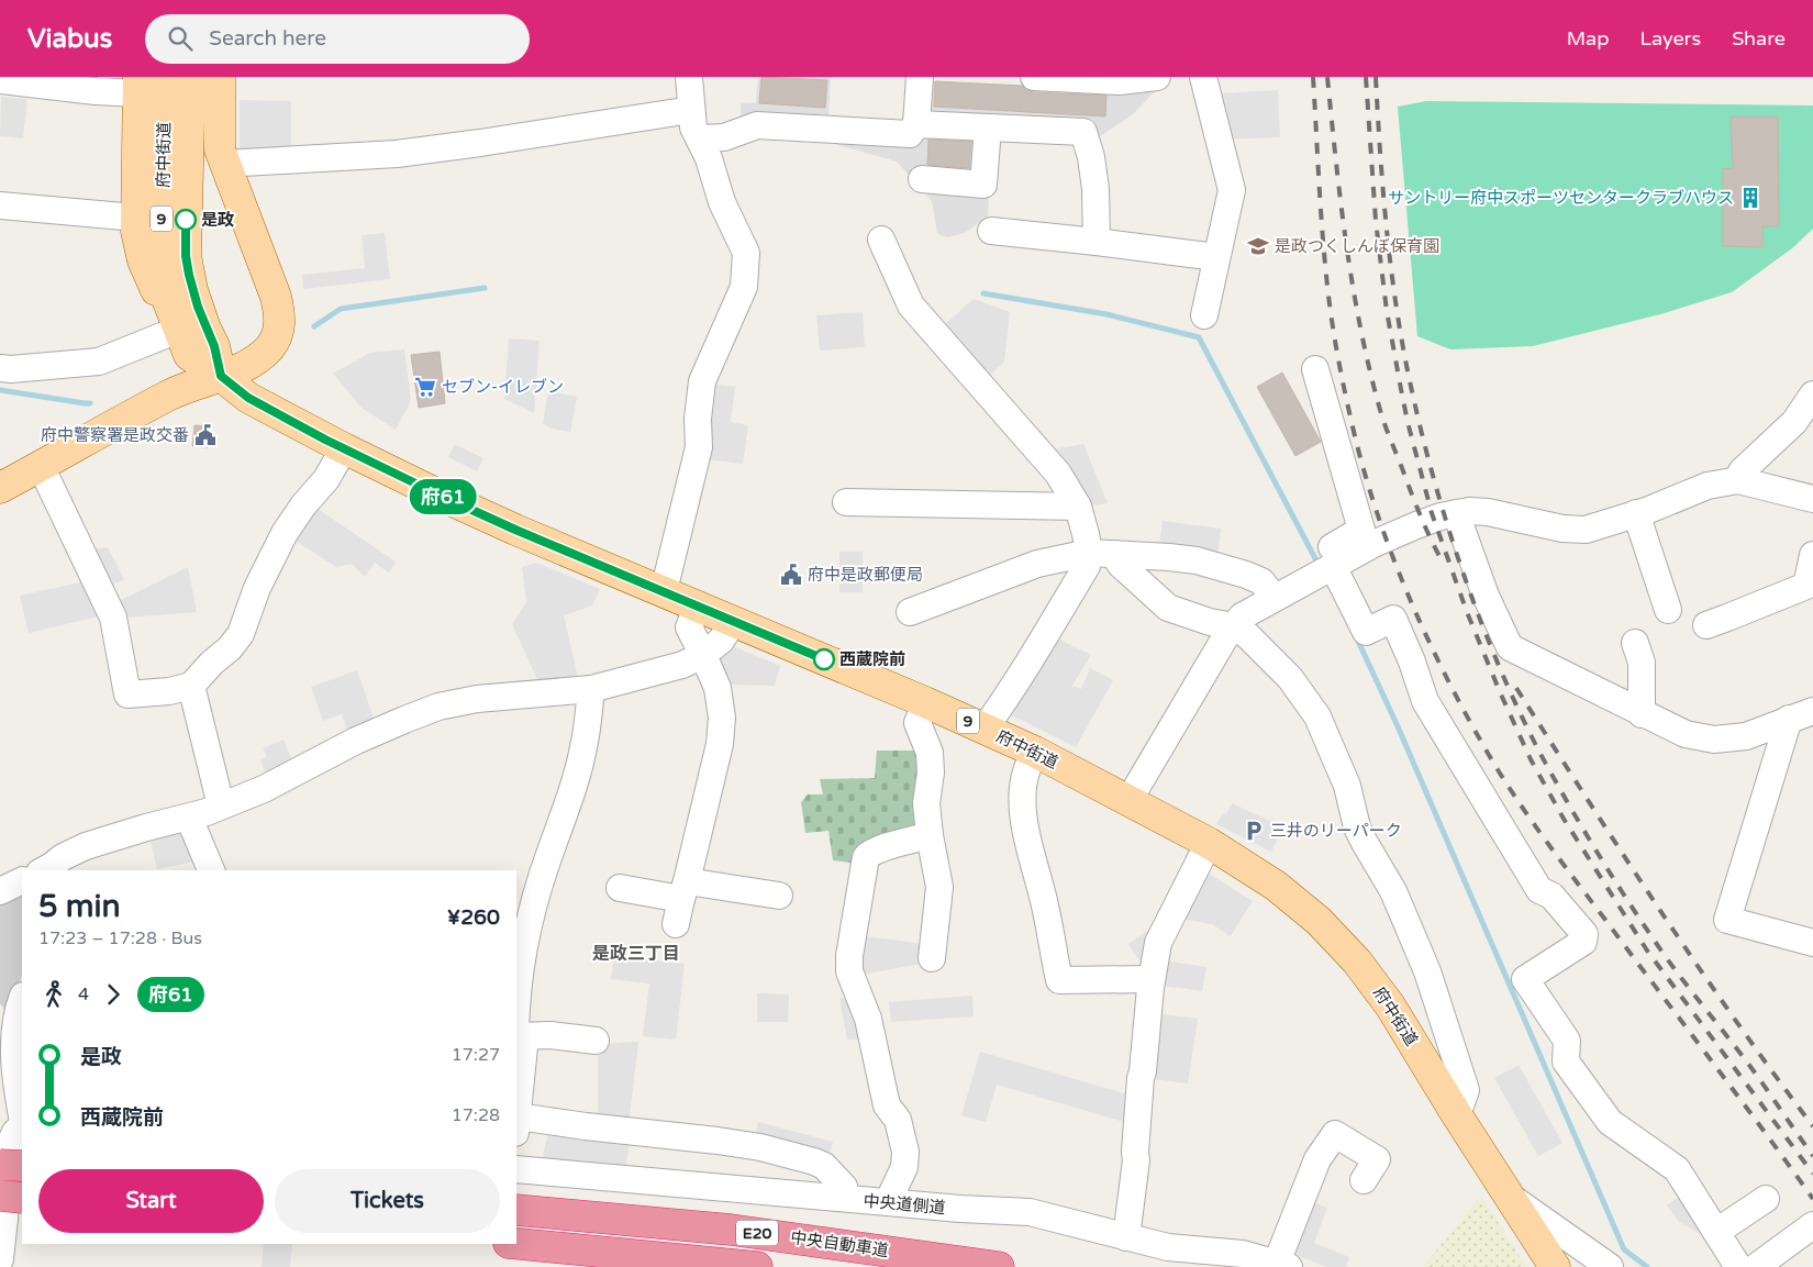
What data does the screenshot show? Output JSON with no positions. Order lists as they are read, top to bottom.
{
  "streets": {
    "highway": ["E20", "中央自動車道"],
    "main road": ["府中街道", "9"],
    "street": ["中央道側道"]
  },
  "districts": ["是政三丁目"],
  "places": {
    "building": ["サントリー府中スポーツセンタークラブハウス"],
    "other": ["是政", "西蔵院前"],
    "school or university": ["是政つくしんぼ保育園"],
    "supermarket": ["セブン-イレブン"],
    "public building": ["府中警察署是政交番", "府中是政郵便局"],
    "parking": ["三井のリーパーク"]
  },
  "lines": ["bus line 府61"],
  "page": {
    "header": "Viabus",
    "search": "Search here",
    "nav": ["Map", "Layers", "Share"],
    "on_map": "府61",
    "heading": ["5 min", "17:23 – 17:28 · Bus", "¥260"],
    "legs": ["4", "府61"],
    "list": [
      {
        "name": "是政",
        "value": "17:27"
      },
      {
        "name": "西蔵院前",
        "value": "17:28"
      }
    ],
    "buttons": ["Start", "Tickets"]
  }
}
